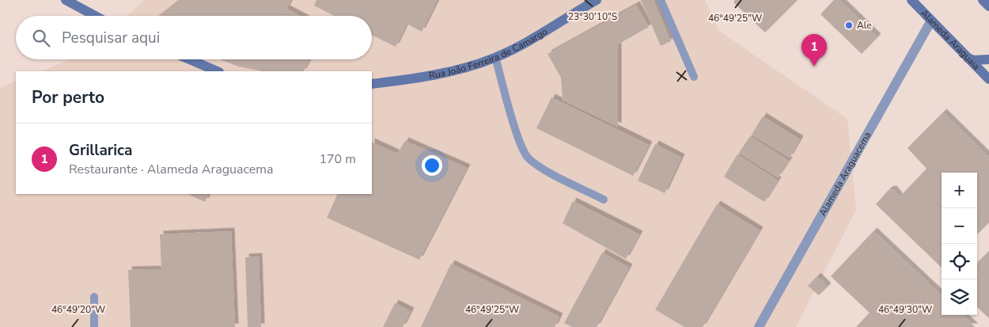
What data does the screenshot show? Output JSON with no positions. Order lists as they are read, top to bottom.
{
  "streets": {
    "street": ["Alameda Araguaia", "Rua João Ferreira de Camargo", "Alameda Araguacema"]
  },
  "crossings": [
    ["Alameda Araguaia", "Alameda Araguacema"]
  ],
  "places": ["Ale"],
  "page": {
    "search": "Pesquisar aqui",
    "pins": "1",
    "heading": "Por perto",
    "list": [
      {
        "mark": "1",
        "name": "Grillarica",
        "note": "Restaurante · Alameda Araguacema",
        "value": "170 m"
      }
    ],
    "map_buttons": ["+", "−"]
  },
  "coordinates": [
    "23°30'10\"S",
    "46°49'25\"W",
    "46°49'20\"W",
    "46°49'30\"W"
  ]
}
